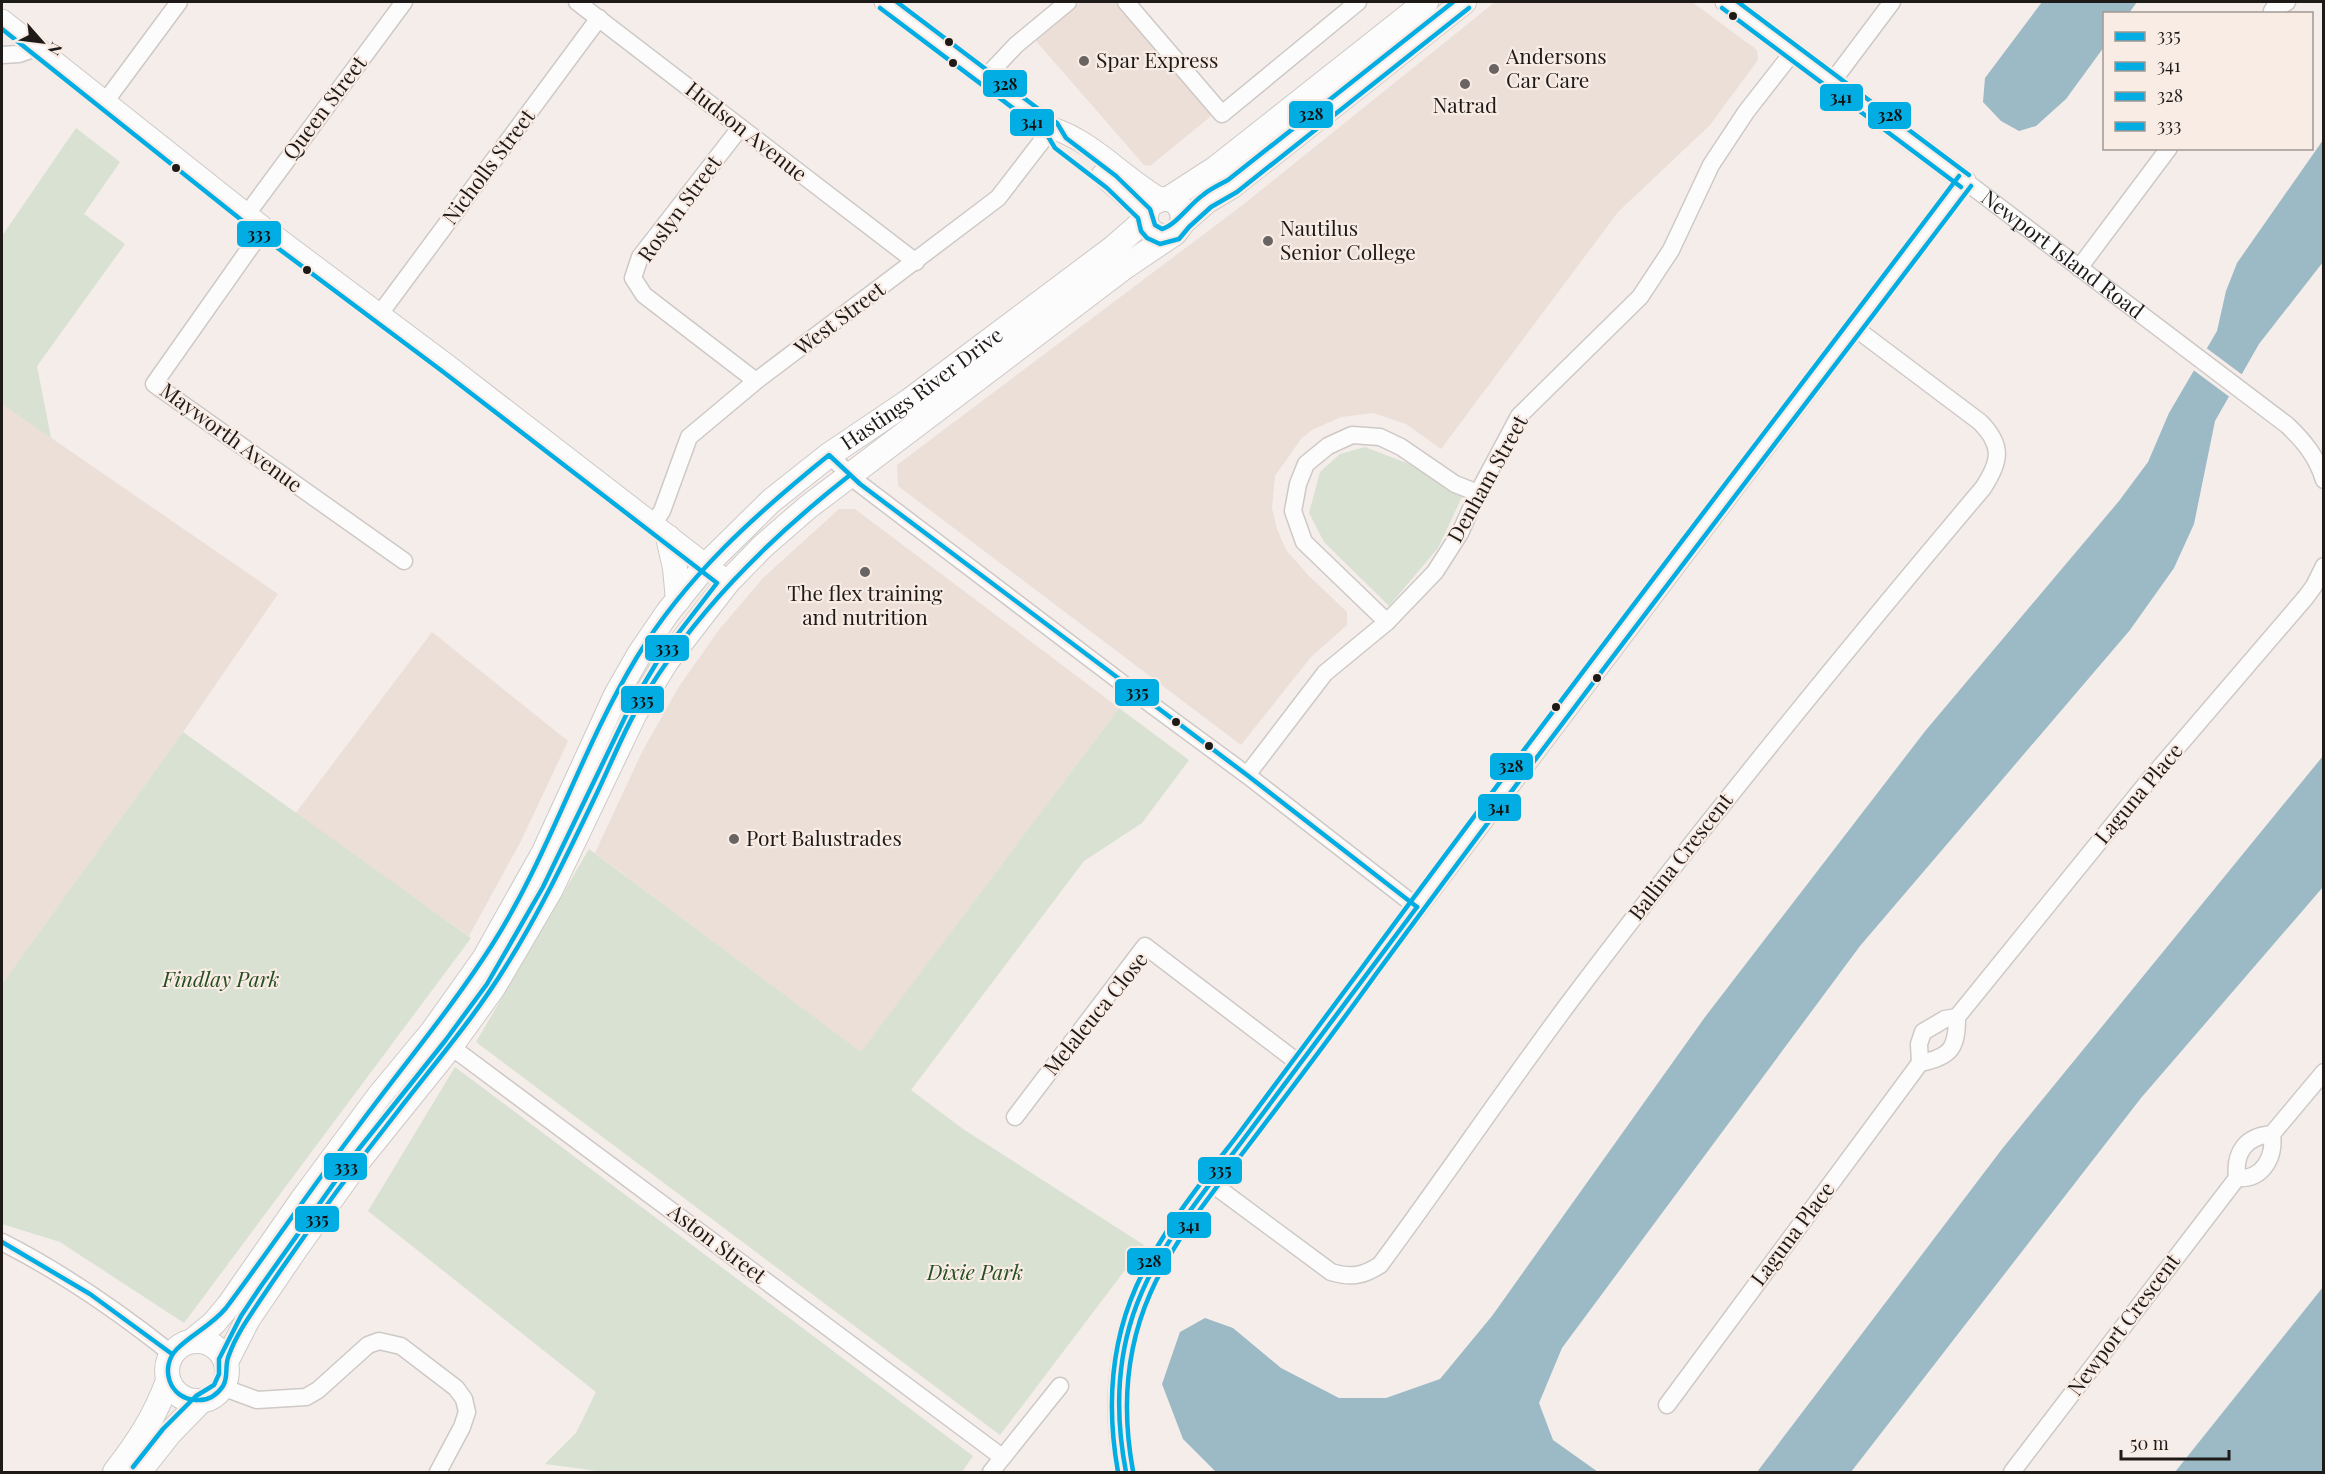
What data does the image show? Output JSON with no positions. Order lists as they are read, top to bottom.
{
  "streets": {
    "main road": ["Hastings River Drive"],
    "street": [
      "Queen Street",
      "Hudson Avenue",
      "Nicholls Street",
      "Roslyn Street",
      "Newport Island Road",
      "West Street",
      "Mayworth Avenue",
      "Denham Street",
      "Laguna Place",
      "Ballina Crescent",
      "Melaleuca Close",
      "Aston Street",
      "Newport Crescent"
    ]
  },
  "crossings": [
    ["Hudson Avenue", "Nicholls Street"],
    ["Hudson Avenue", "Roslyn Street"],
    ["Hudson Avenue", "West Street"],
    ["Roslyn Street", "West Street"],
    ["Newport Island Road", "Denham Street"],
    ["Hastings River Drive", "Aston Street"]
  ],
  "parks": ["Findlay Park", "Dixie Park"],
  "places": [
    "Spar Express",
    "Andersons Car Care",
    "Natrad",
    "Nautilus Senior College",
    "The flex training and nutrition",
    "Port Balustrades"
  ],
  "lines": [
    "transit line 328",
    "transit line 341",
    "transit line 333",
    "transit line 335"
  ],
  "legend": [
    "335",
    "341",
    "328",
    "333"
  ],
  "scale_bar": "50 m",
  "north": "bottom right"
}
